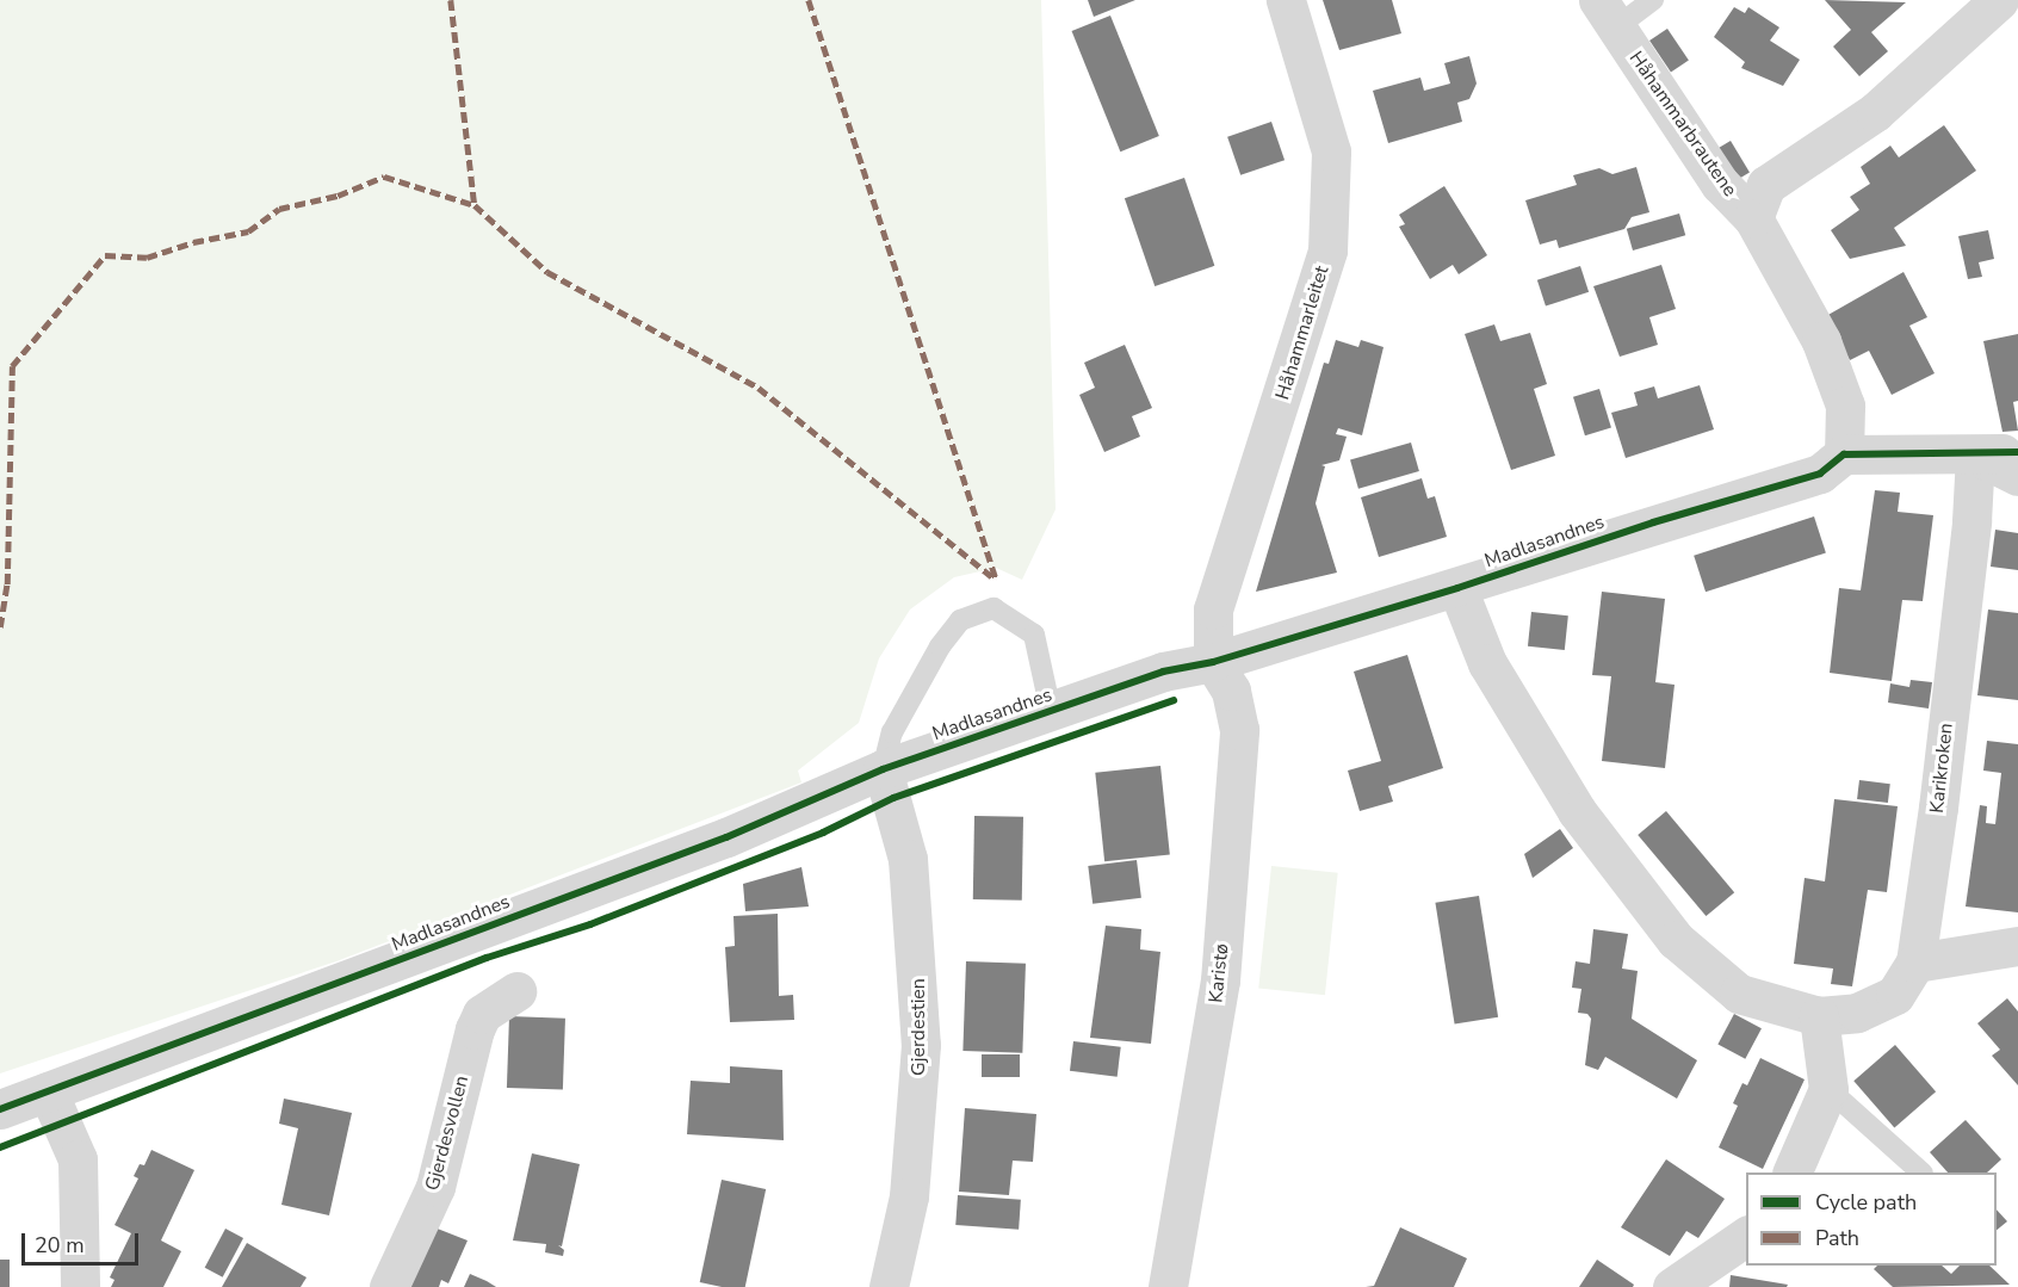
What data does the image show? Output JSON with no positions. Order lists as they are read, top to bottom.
{
  "streets": {
    "street": [
      "Håhammarbrautene",
      "Håhammarleitet",
      "Madlasandnes",
      "Karikroken",
      "Karistø",
      "Gjerdestien",
      "Gjerdesvollen"
    ]
  },
  "crossings": [
    ["Håhammarbrautene", "Madlasandnes"],
    ["Håhammarleitet", "Madlasandnes"],
    ["Håhammarleitet", "Karistø"],
    ["Madlasandnes", "Karikroken"],
    ["Madlasandnes", "Karistø"],
    ["Madlasandnes", "Gjerdestien"]
  ],
  "legend": ["Cycle path", "Path"],
  "scale_bar": "20 m"
}
